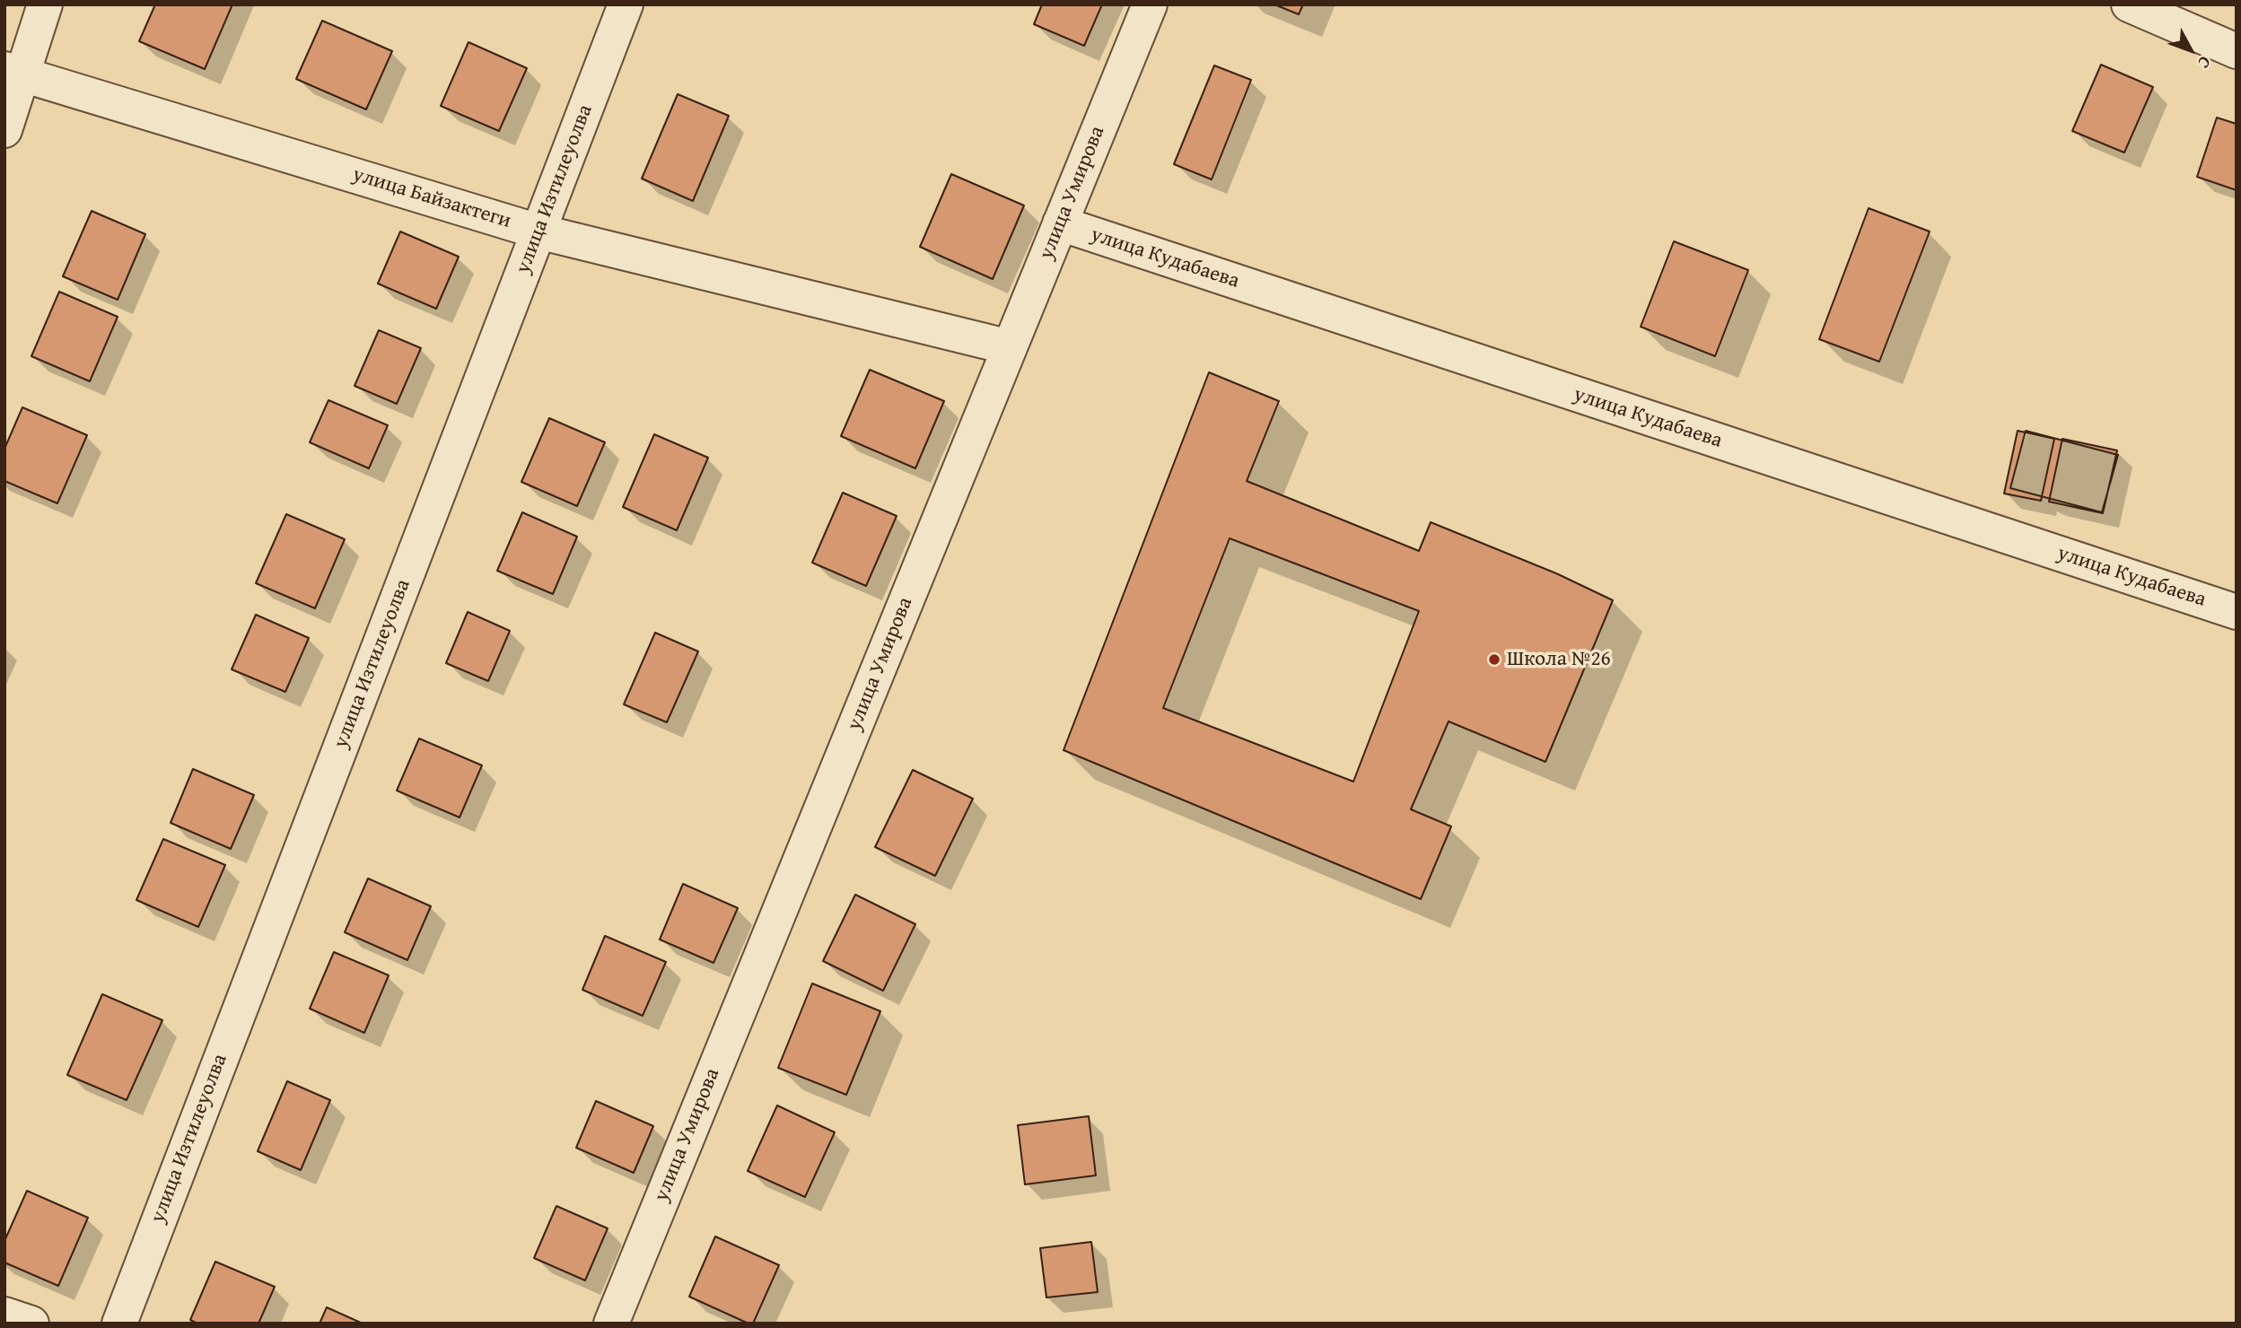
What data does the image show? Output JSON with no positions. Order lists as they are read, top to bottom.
{
  "streets": {
    "street": [
      "улица Изтилеуолва",
      "улица Умирова",
      "улица Байзактеги",
      "улица Кудабаева"
    ]
  },
  "crossings": [
    ["улица Изтилеуолва", "улица Байзактеги"],
    ["улица Умирова", "улица Байзактеги"],
    ["улица Умирова", "улица Кудабаева"]
  ],
  "places": ["Школа №26"],
  "north": "bottom right"
}
